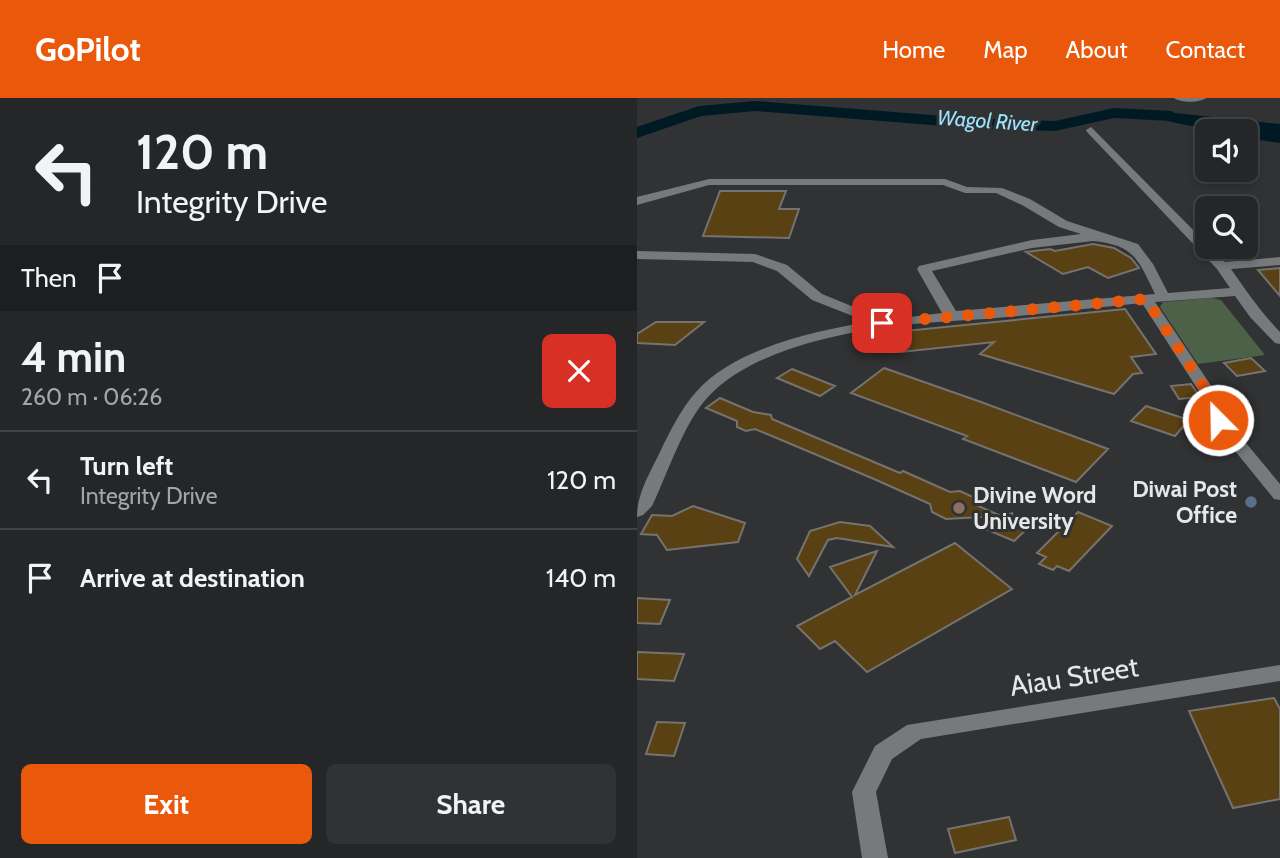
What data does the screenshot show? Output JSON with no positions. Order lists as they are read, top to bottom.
{
  "streets": {
    "street": ["Aiau Street"]
  },
  "water": ["Wagol River"],
  "places": ["Diwai Post Office", "Divine Word University"],
  "page": {
    "header": "GoPilot",
    "nav": [
      "Home",
      "Map",
      "About",
      "Contact"
    ],
    "turn": ["120 m", "Integrity Drive"],
    "then": "Then",
    "heading": ["4 min", "260 m · 06:26"],
    "list": [
      {
        "name": "Turn left",
        "note": "Integrity Drive",
        "value": "120 m"
      },
      {
        "name": "Arrive at destination",
        "value": "140 m"
      }
    ],
    "buttons": ["Exit", "Share"]
  }
}
